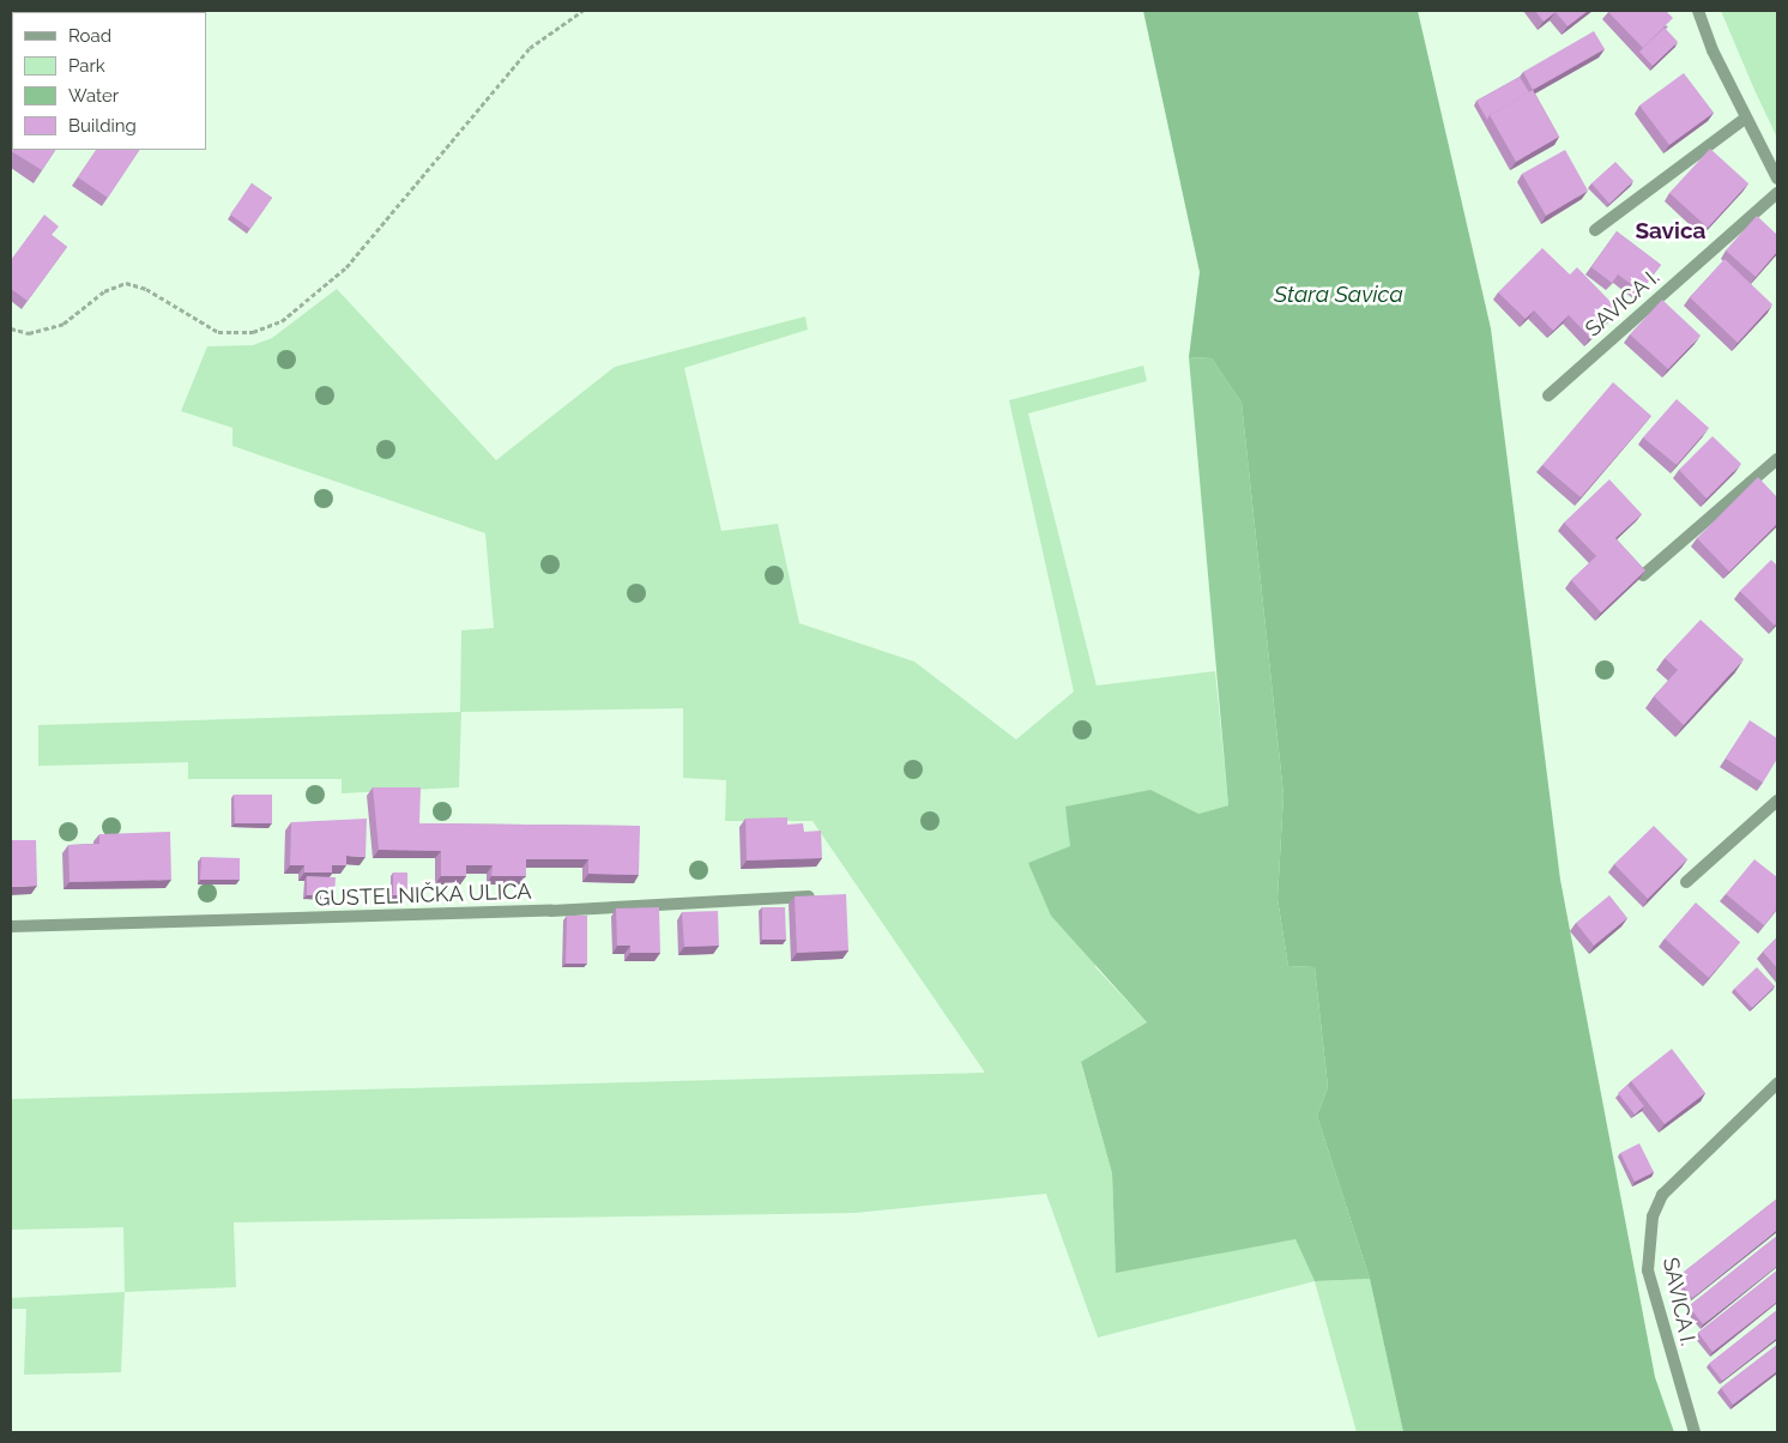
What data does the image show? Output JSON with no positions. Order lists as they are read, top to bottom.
{
  "streets": {
    "street": ["SAVICA I.", "GUSTELNIČKA ULICA"]
  },
  "districts": ["Savica"],
  "water": ["Stara Savica"],
  "legend": [
    "Road",
    "Park",
    "Water",
    "Building"
  ]
}
